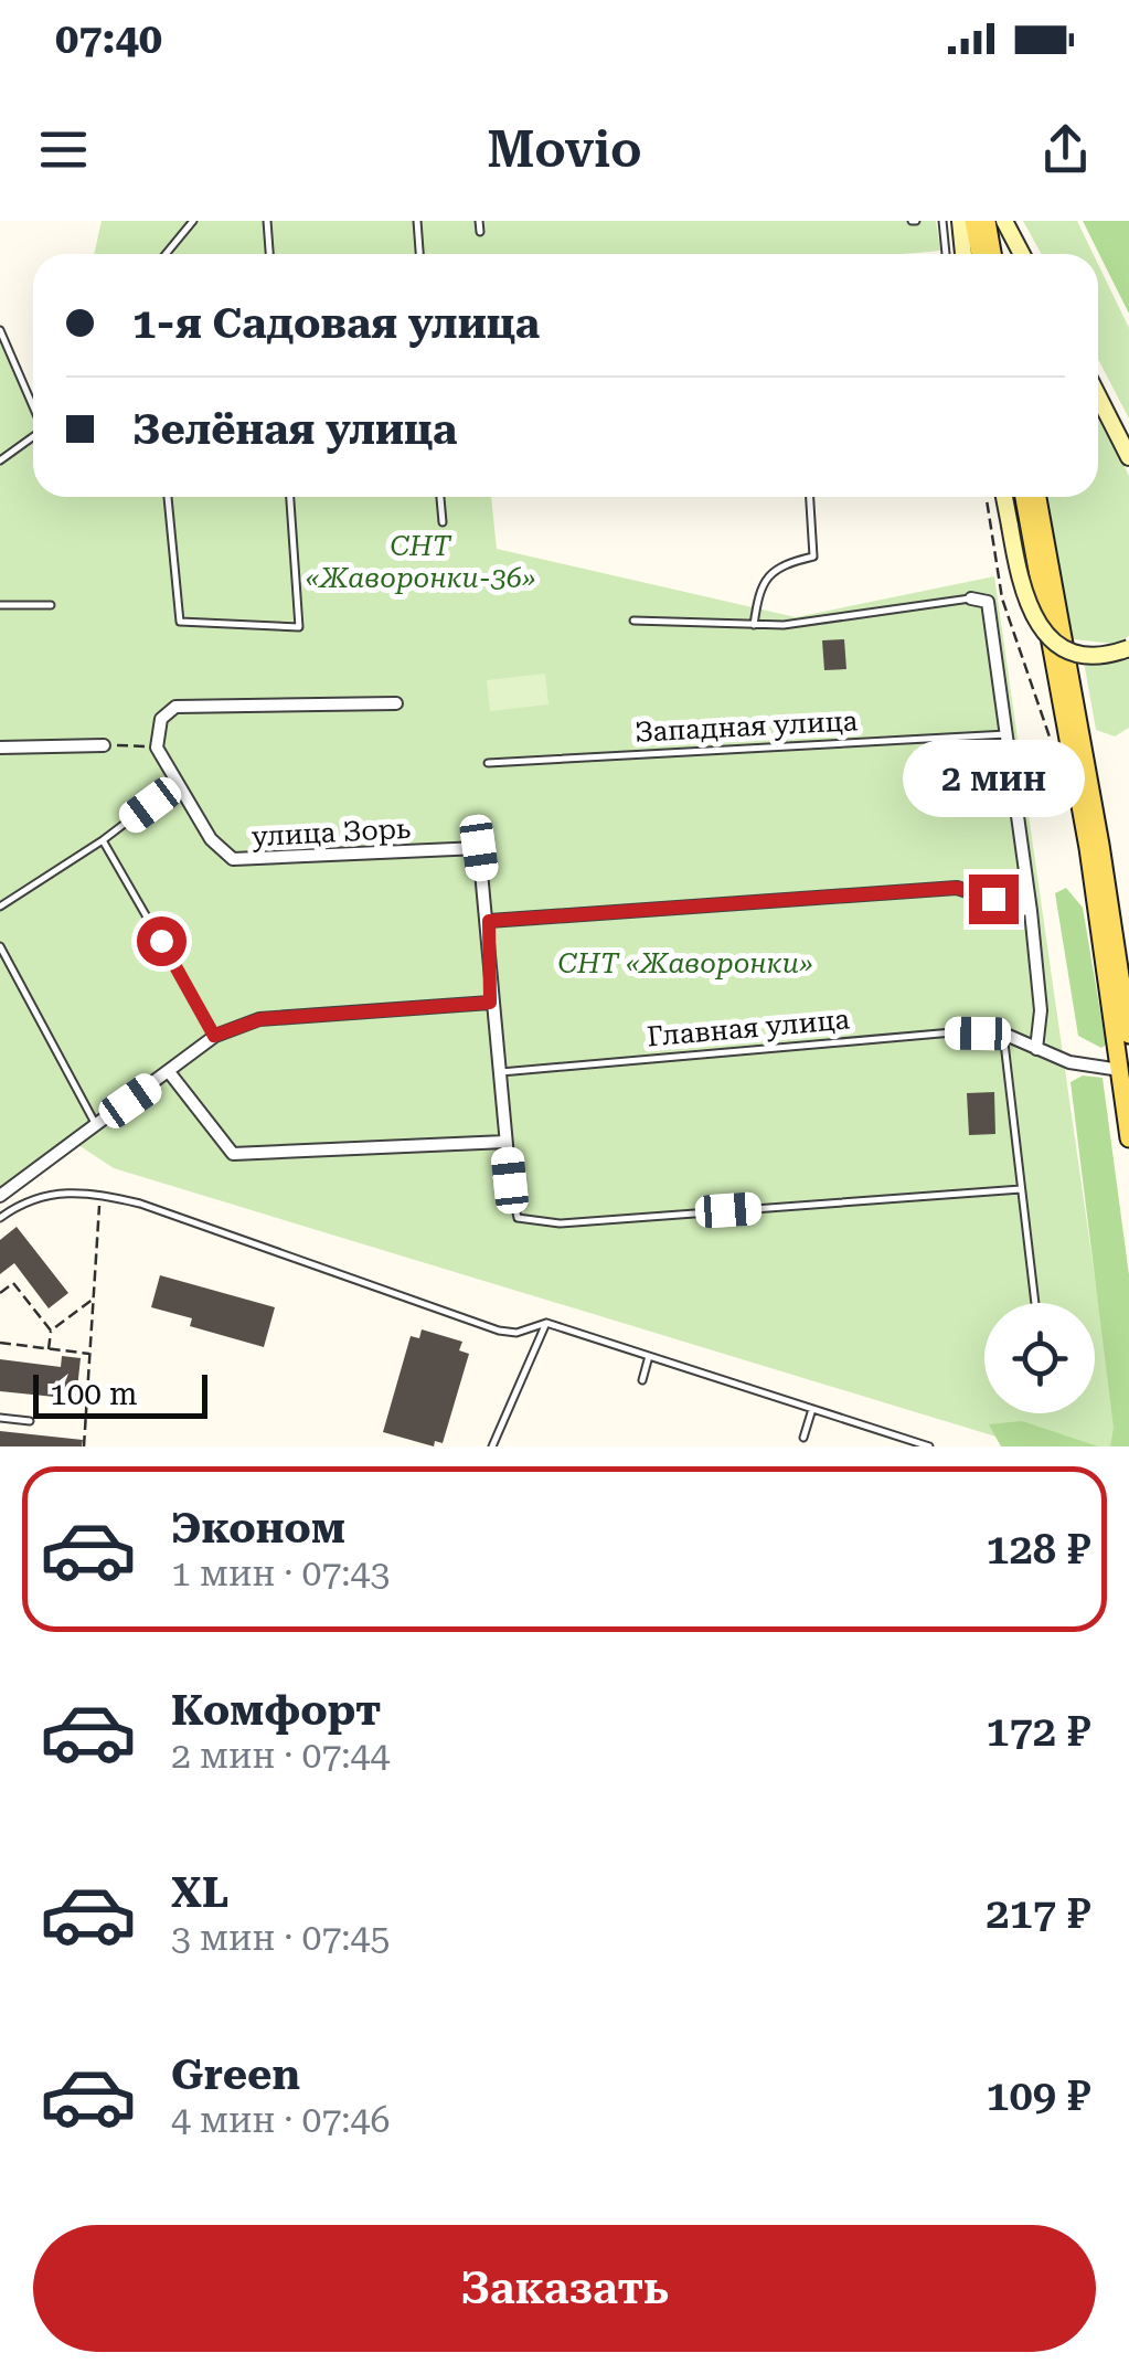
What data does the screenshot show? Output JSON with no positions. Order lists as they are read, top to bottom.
{
  "streets": {
    "street": ["улица Зорь"],
    "lane": ["Западная улица", "Главная улица"]
  },
  "parks": ["СНТ «Жаворонки-36»", "СНТ «Жаворонки»"],
  "scale_bar": "100 m",
  "page": {
    "status": "07:40",
    "header": "Movio",
    "banner": ["1-я Садовая улица", "Зелёная улица"],
    "bubble": "2 мин",
    "scale": "100 m",
    "list": [
      {
        "name": "Эконом",
        "note": "1 мин · 07:43",
        "value": "128 ₽"
      },
      {
        "name": "Комфорт",
        "note": "2 мин · 07:44",
        "value": "172 ₽"
      },
      {
        "name": "XL",
        "note": "3 мин · 07:45",
        "value": "217 ₽"
      },
      {
        "name": "Green",
        "note": "4 мин · 07:46",
        "value": "109 ₽"
      }
    ],
    "buttons": "Заказать"
  }
}
